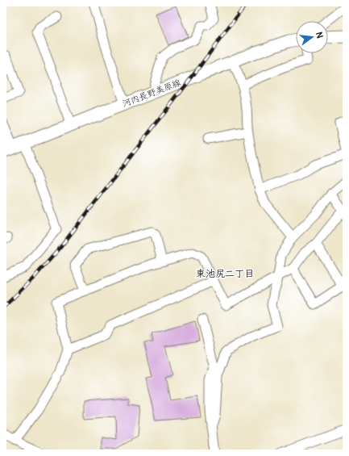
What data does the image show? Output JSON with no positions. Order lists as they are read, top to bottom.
{
  "streets": {
    "main road": ["河内長野美原線"]
  },
  "districts": ["東池尻二丁目"],
  "north": "right"
}
